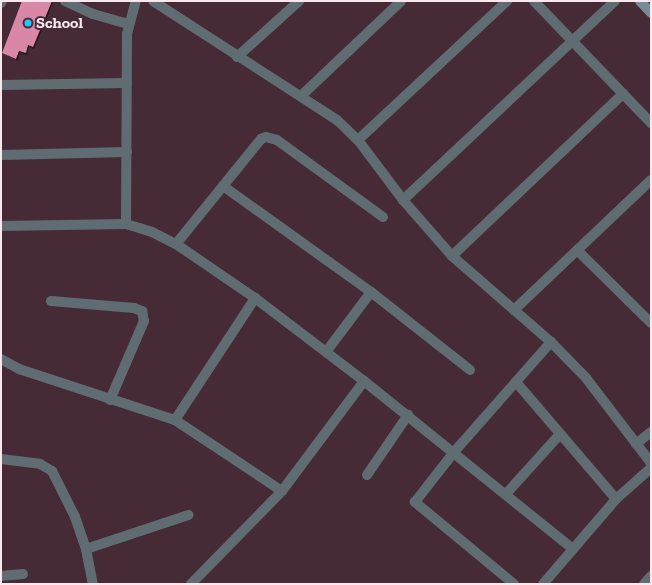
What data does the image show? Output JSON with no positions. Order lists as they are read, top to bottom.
{
  "places": ["School"]
}
